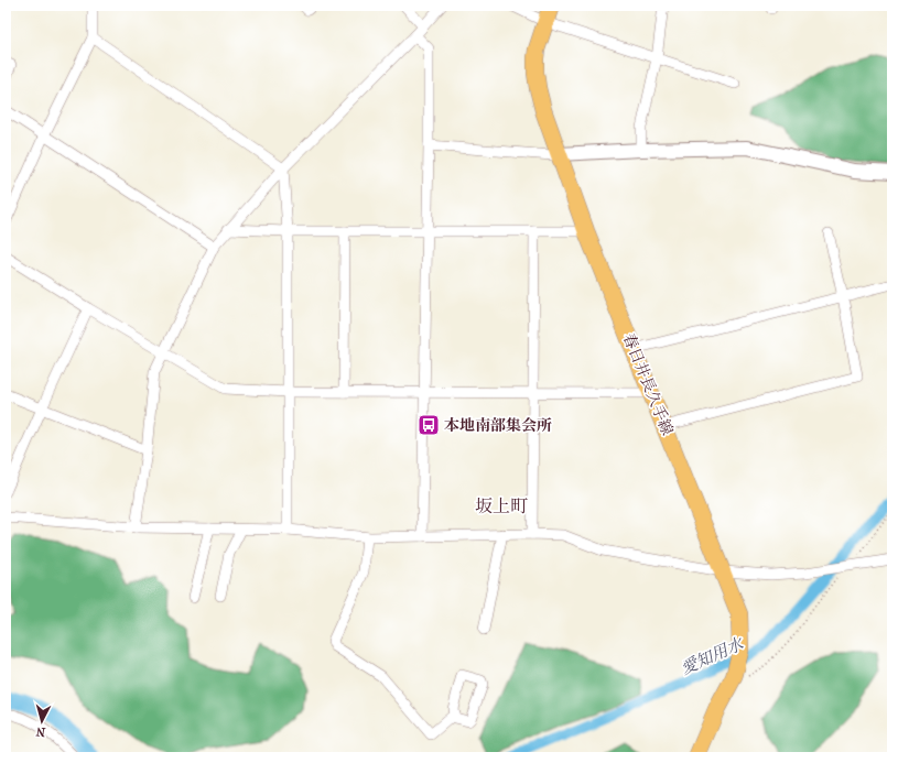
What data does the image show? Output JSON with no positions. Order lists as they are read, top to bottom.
{
  "streets": {
    "main road": ["春日井長久手線"]
  },
  "districts": ["坂上町"],
  "water": ["愛知用水"],
  "places": {
    "bus stop": ["本地南部集会所"]
  },
  "north": "bottom"
}
